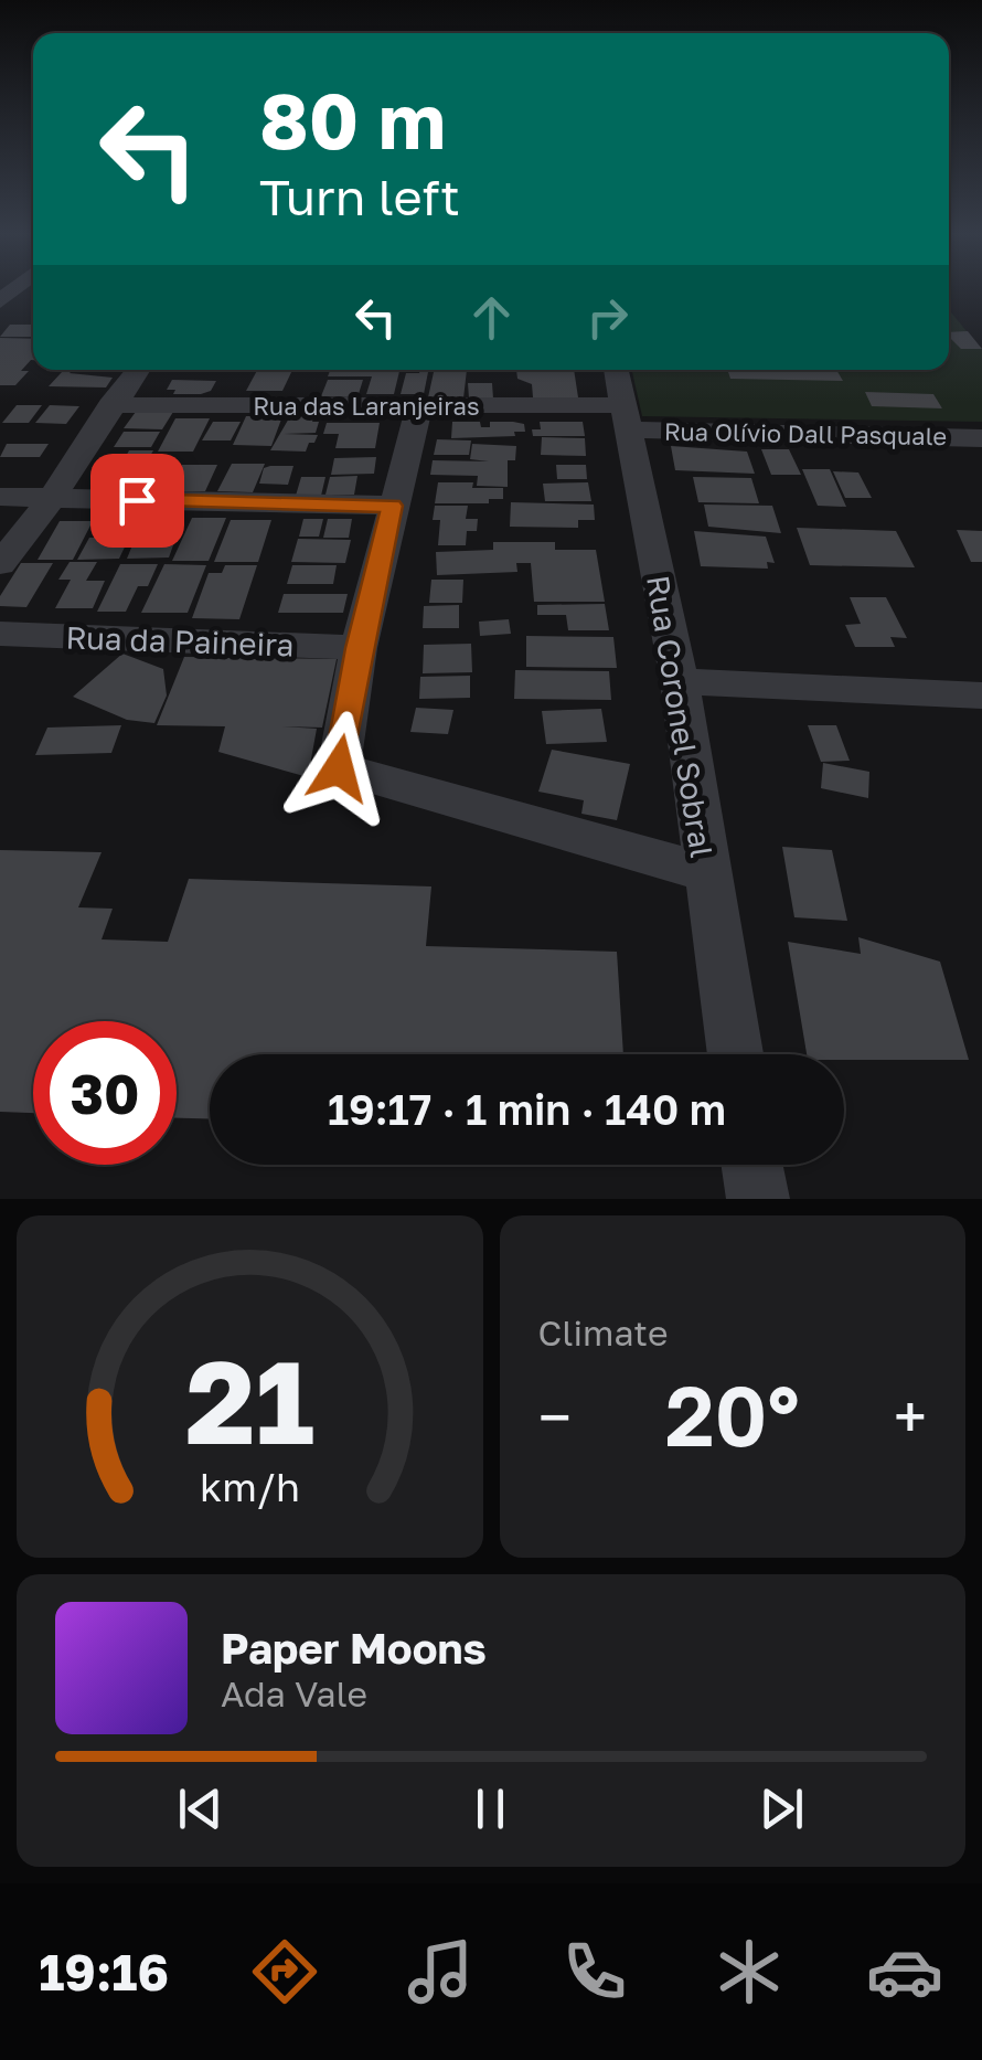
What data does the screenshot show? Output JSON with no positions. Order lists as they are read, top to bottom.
{
  "streets": {
    "street": [
      "Rua das Laranjeiras",
      "Rua Olívio Dall Pasquale",
      "Rua da Paineira",
      "Rua Coronel Sobral"
    ]
  },
  "crossings": [
    ["Rua das Laranjeiras", "Rua Olívio Dall Pasquale"],
    ["Rua das Laranjeiras", "Rua Coronel Sobral"],
    ["Rua Olívio Dall Pasquale", "Rua Coronel Sobral"]
  ],
  "page": {
    "turn": ["80 m", "Turn left"],
    "limit": "30",
    "trip": "19:17 · 1 min · 140 m",
    "tile": "Climate",
    "heat": ["−", "20°", "+"],
    "song": ["Paper Moons", "Ada Vale"],
    "tabs": "19:16",
    "gauge": ["21", "km/h"]
  }
}
